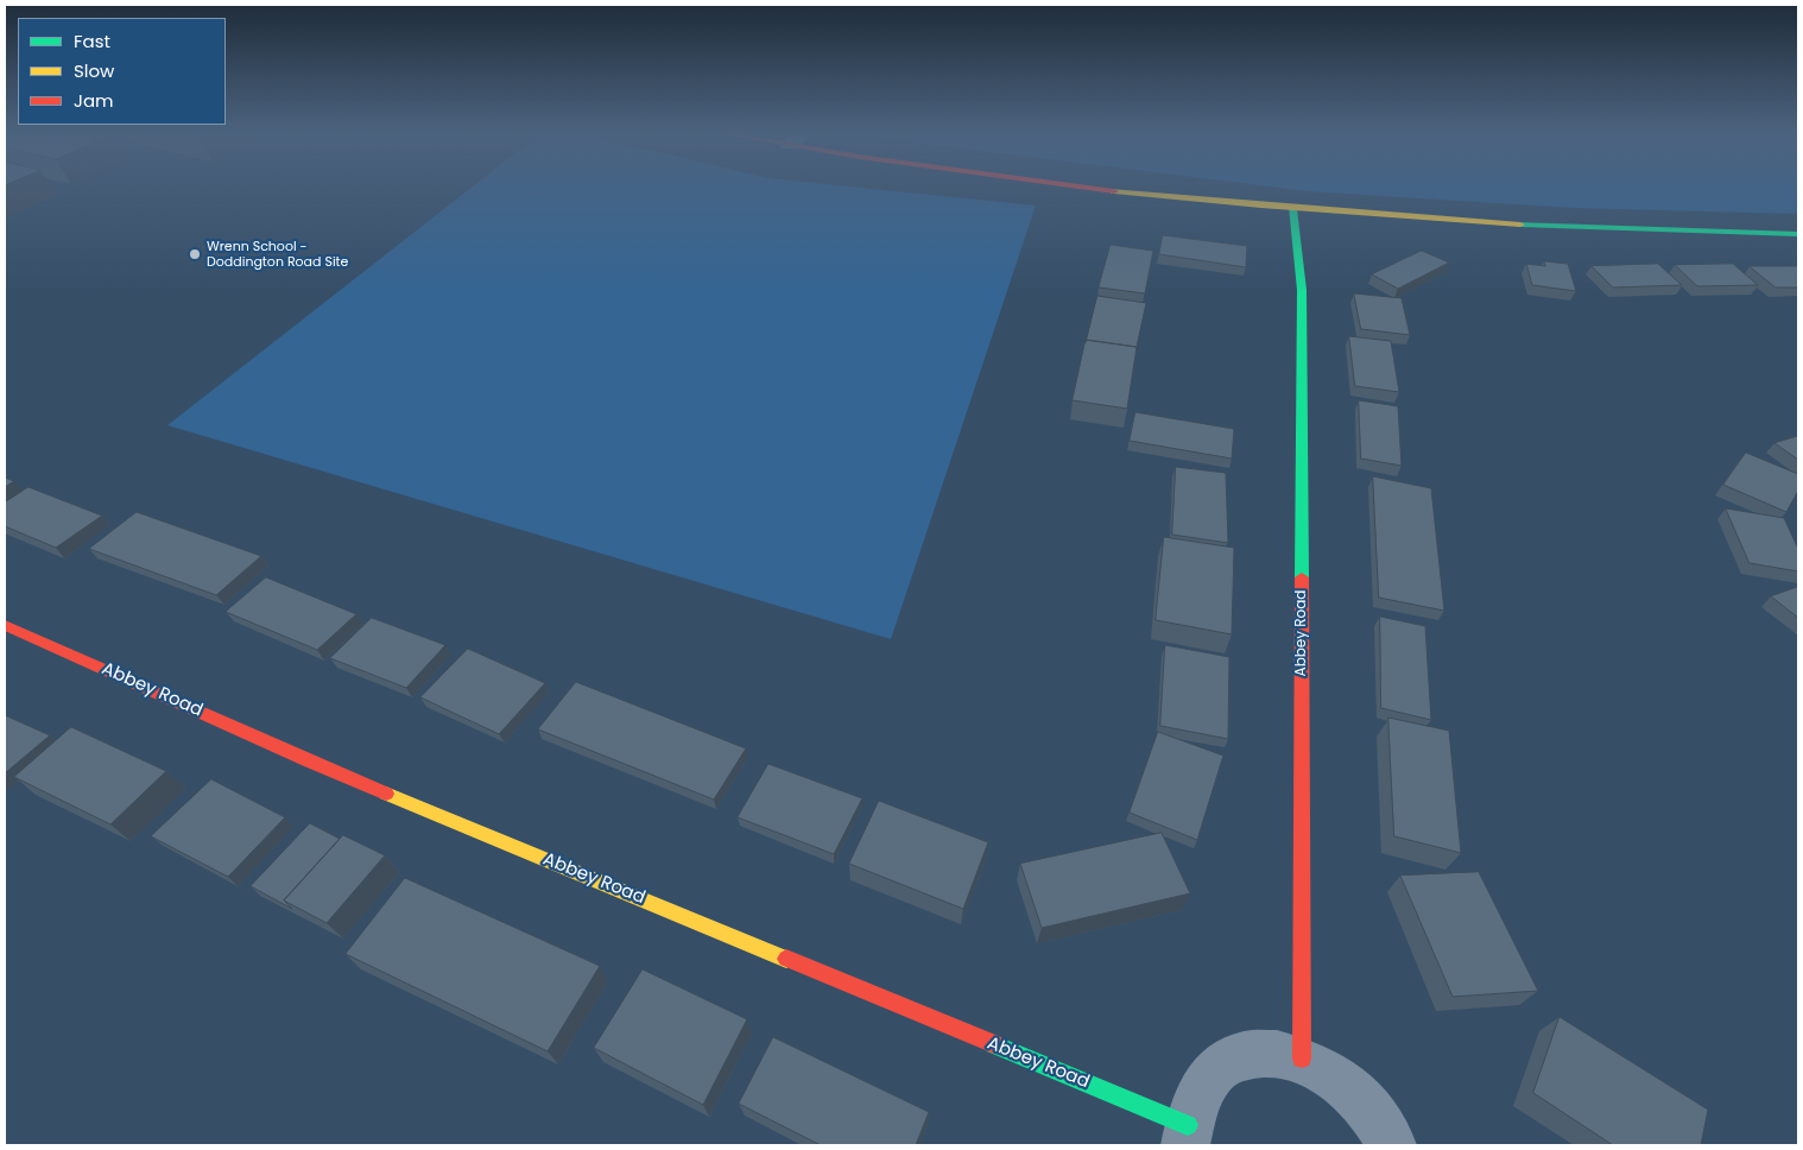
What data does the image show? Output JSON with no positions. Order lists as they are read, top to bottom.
{
  "streets": {
    "street": ["Abbey Road"]
  },
  "places": ["Wrenn School - Doddington Road Site"],
  "legend": ["Fast", "Slow", "Jam"]
}
